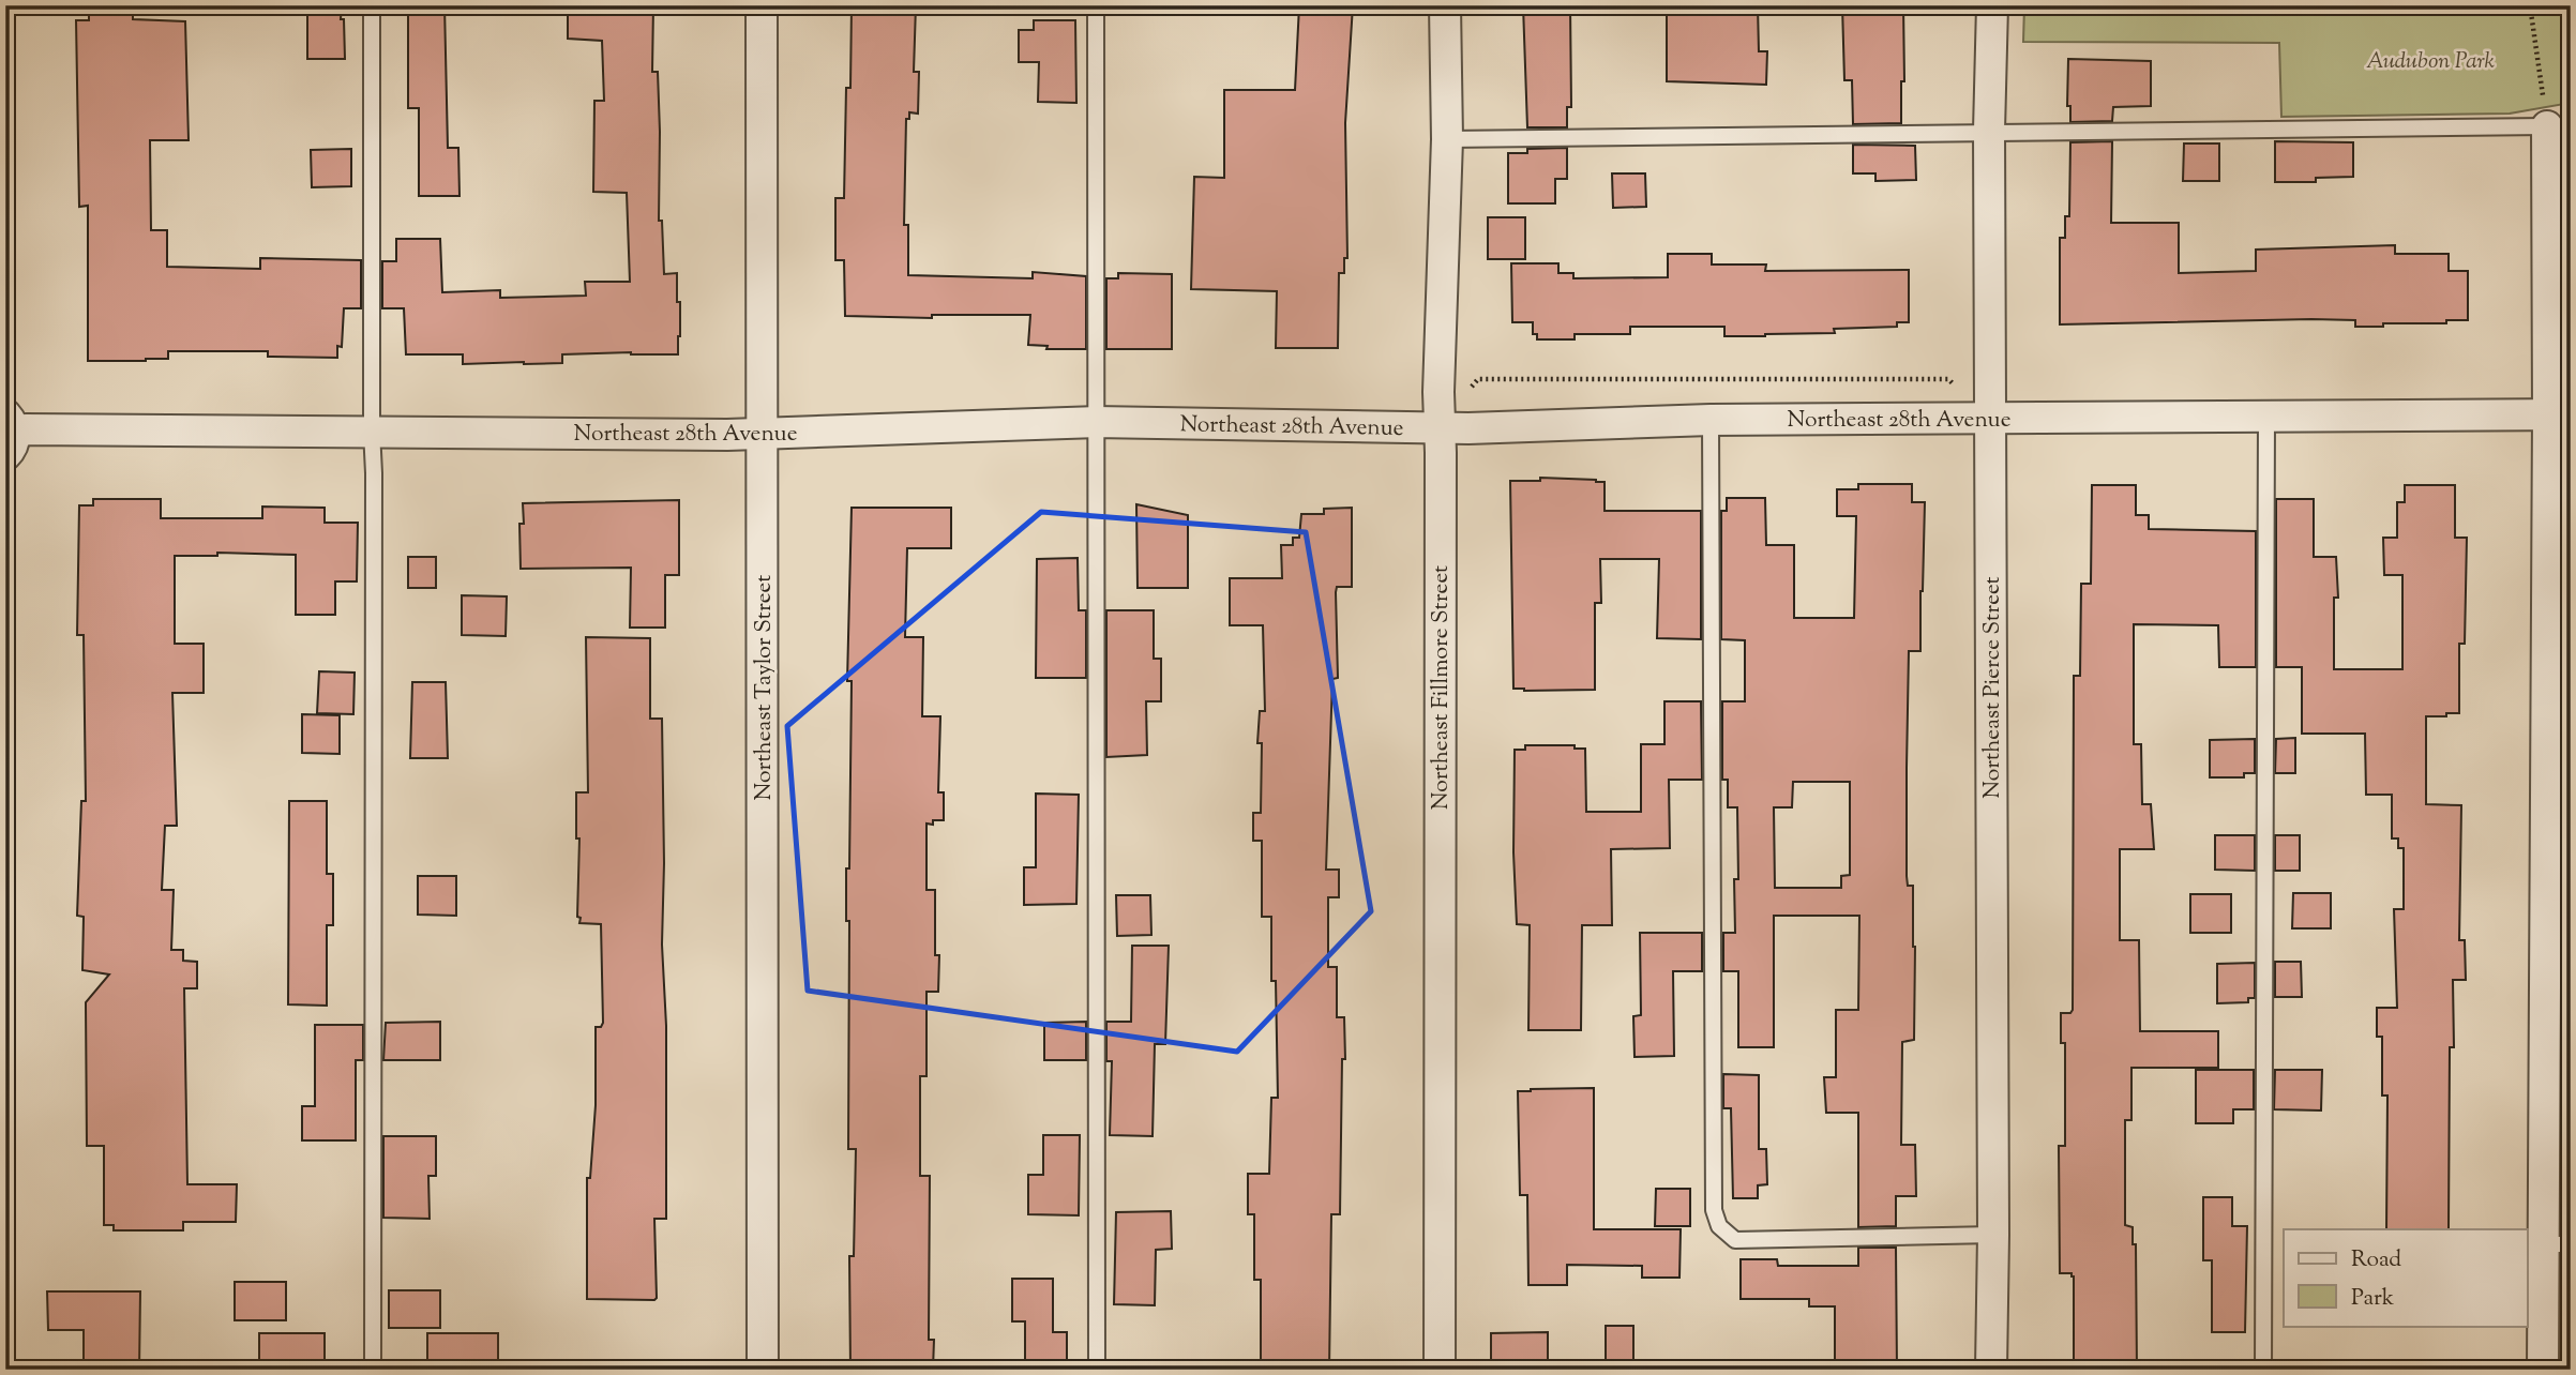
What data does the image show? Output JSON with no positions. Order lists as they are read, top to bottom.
{
  "streets": {
    "street": [
      "Northeast 28th Avenue",
      "Northeast Taylor Street",
      "Northeast Fillmore Street",
      "Northeast Pierce Street"
    ]
  },
  "crossings": [
    ["Northeast 28th Avenue", "Northeast Taylor Street"],
    ["Northeast 28th Avenue", "Northeast Fillmore Street"],
    ["Northeast 28th Avenue", "Northeast Pierce Street"]
  ],
  "parks": ["Audubon Park"],
  "legend": ["Road", "Park"]
}
